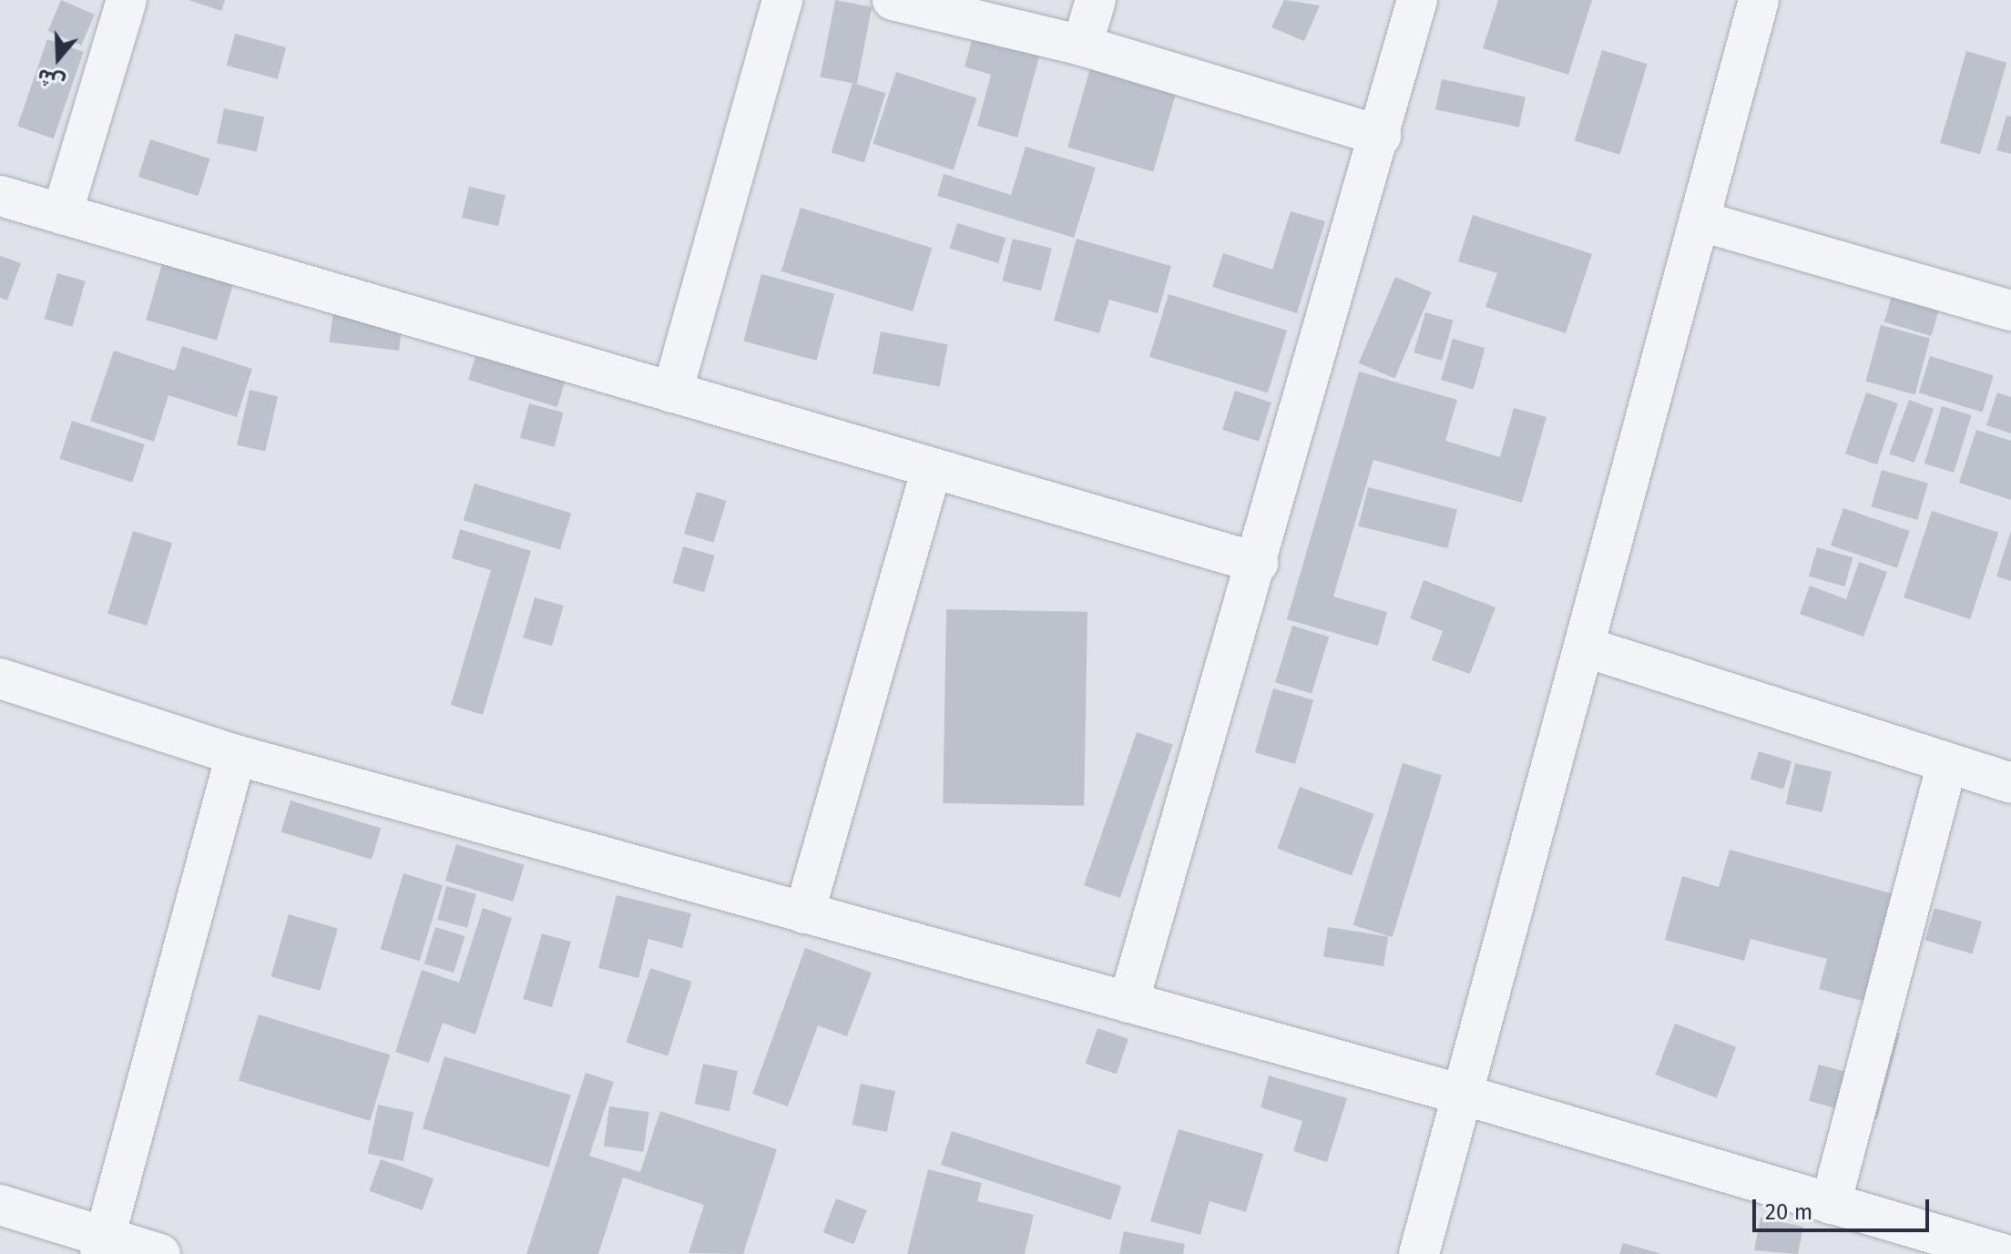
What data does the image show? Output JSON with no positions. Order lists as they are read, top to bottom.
{
  "scale_bar": "20 m",
  "north": "bottom"
}
